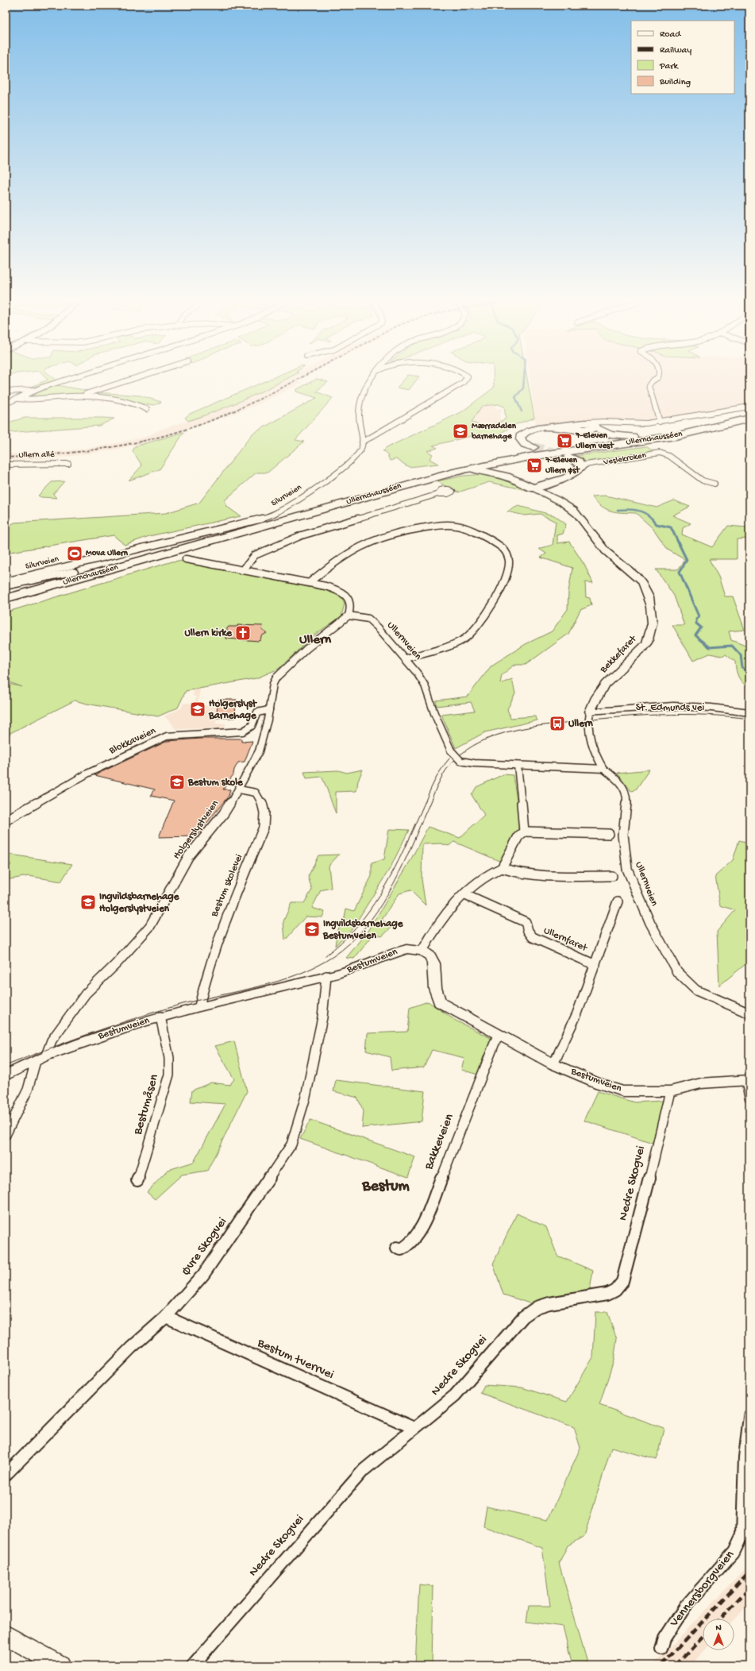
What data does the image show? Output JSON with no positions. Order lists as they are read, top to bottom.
{
  "streets": {
    "highway": ["Ullernchausséen"],
    "street": [
      "Ullern allé",
      "Veslekroken",
      "Silurveien",
      "Ullernveien",
      "Bekkefaret",
      "St. Edmunds vei",
      "Blokkaveien",
      "Holgerslystveien",
      "Bestum skolevei",
      "Ullernfaret",
      "Bestumveien",
      "Bestumåsen",
      "Bakkeveien",
      "Nedre Skogvei",
      "Øvre Skogvei",
      "Bestum tverrvei",
      "Vennersborgveien"
    ]
  },
  "crossings": [
    ["Ullernveien", "Bekkefaret"],
    ["Ullernveien", "Holgerslystveien"],
    ["Bekkefaret", "St. Edmunds vei"],
    ["Blokkaveien", "Holgerslystveien"],
    ["Holgerslystveien", "Bestum skolevei"],
    ["Holgerslystveien", "Bestumveien"],
    ["Bestum skolevei", "Bestumveien"],
    ["Ullernfaret", "Bestumveien"],
    ["Bestumveien", "Bestumåsen"],
    ["Bestumveien", "Bakkeveien"],
    ["Bestumveien", "Nedre Skogvei"],
    ["Bestumveien", "Øvre Skogvei"],
    ["Nedre Skogvei", "Bestum tverrvei"],
    ["Øvre Skogvei", "Bestum tverrvei"]
  ],
  "districts": ["Ullern", "Bestum"],
  "places": {
    "school or university": [
      "Mærradalen barnehage",
      "Holgerslyst Barnehage",
      "Bestum skole",
      "Ingvildsbarnehage Holgerslystveien",
      "Ingvildsbarnehage Bestumveien"
    ],
    "supermarket": ["7-Eleven Ullern vest", "7-Eleven Ullern øst"],
    "sports": ["Mova Ullern"],
    "church": ["Ullern kirke"],
    "bus stop": ["Ullern"]
  },
  "legend": [
    "Road",
    "Railway",
    "Park",
    "Building"
  ],
  "north": "top"
}
